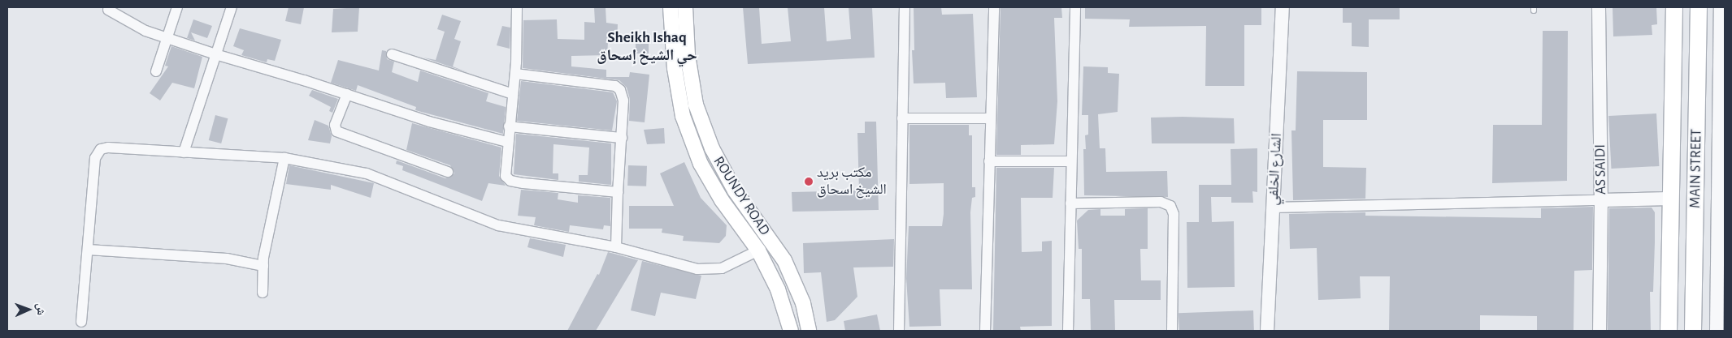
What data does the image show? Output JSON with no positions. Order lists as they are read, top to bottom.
{
  "streets": {
    "main road": ["MAIN STREET", "ROUNDY ROAD"],
    "street": ["الشارع الخلفي", "AS SAIDI"]
  },
  "districts": ["Sheikh Ishaq حي الشيخ إسحاق"],
  "places": ["مكتب بريد الشيخ اسحاق"],
  "north": "right"
}
